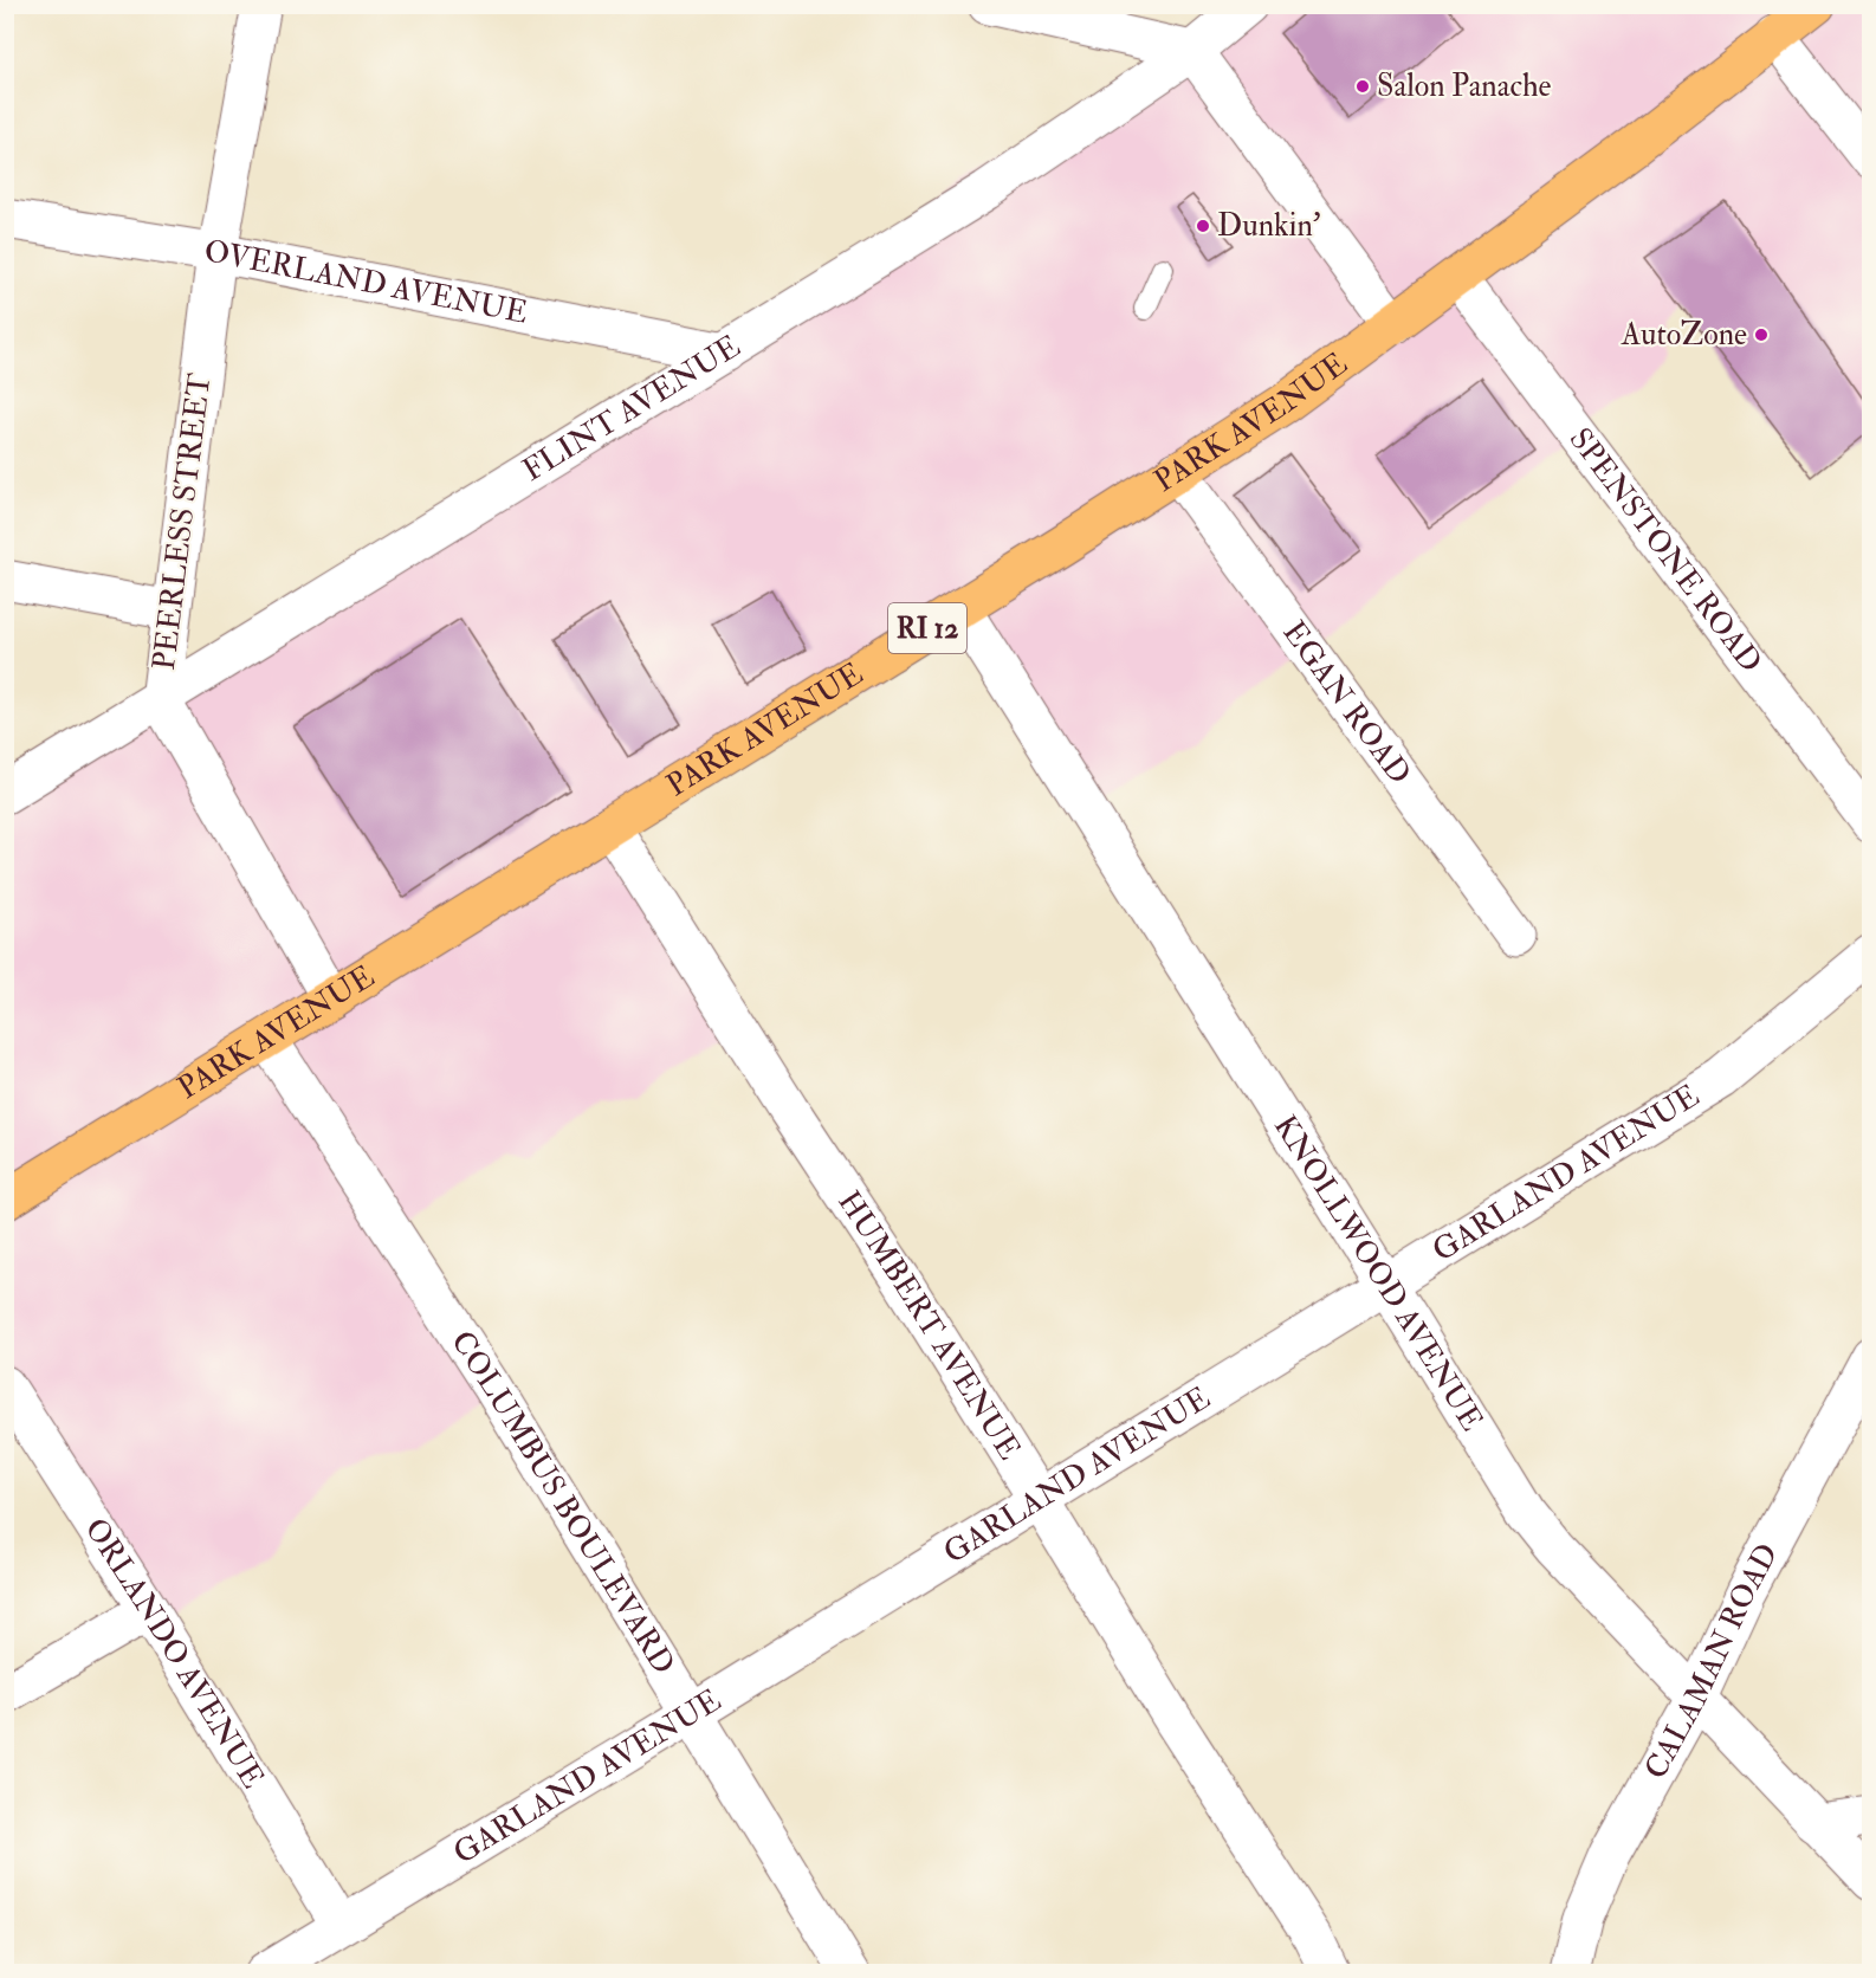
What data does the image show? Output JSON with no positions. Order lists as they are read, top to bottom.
{
  "streets": {
    "main road": ["PARK AVENUE", "RI 12"],
    "street": [
      "OVERLAND AVENUE",
      "FLINT AVENUE",
      "PEERLESS STREET",
      "SPENSTONE ROAD",
      "EGAN ROAD",
      "GARLAND AVENUE",
      "KNOLLWOOD AVENUE",
      "HUMBERT AVENUE",
      "COLUMBUS BOULEVARD",
      "ORLANDO AVENUE",
      "CALAMAN ROAD"
    ]
  },
  "crossings": [
    ["OVERLAND AVENUE", "FLINT AVENUE"],
    ["OVERLAND AVENUE", "PEERLESS STREET"],
    ["FLINT AVENUE", "PEERLESS STREET"],
    ["PARK AVENUE", "PEERLESS STREET"],
    ["PARK AVENUE", "SPENSTONE ROAD"],
    ["PARK AVENUE", "EGAN ROAD"],
    ["PARK AVENUE", "KNOLLWOOD AVENUE"],
    ["PARK AVENUE", "HUMBERT AVENUE"],
    ["PARK AVENUE", "COLUMBUS BOULEVARD"],
    ["GARLAND AVENUE", "KNOLLWOOD AVENUE"],
    ["GARLAND AVENUE", "HUMBERT AVENUE"],
    ["GARLAND AVENUE", "COLUMBUS BOULEVARD"],
    ["GARLAND AVENUE", "ORLANDO AVENUE"],
    ["KNOLLWOOD AVENUE", "CALAMAN ROAD"]
  ],
  "places": ["Salon Panache", "Dunkin'", "AutoZone"]
}
